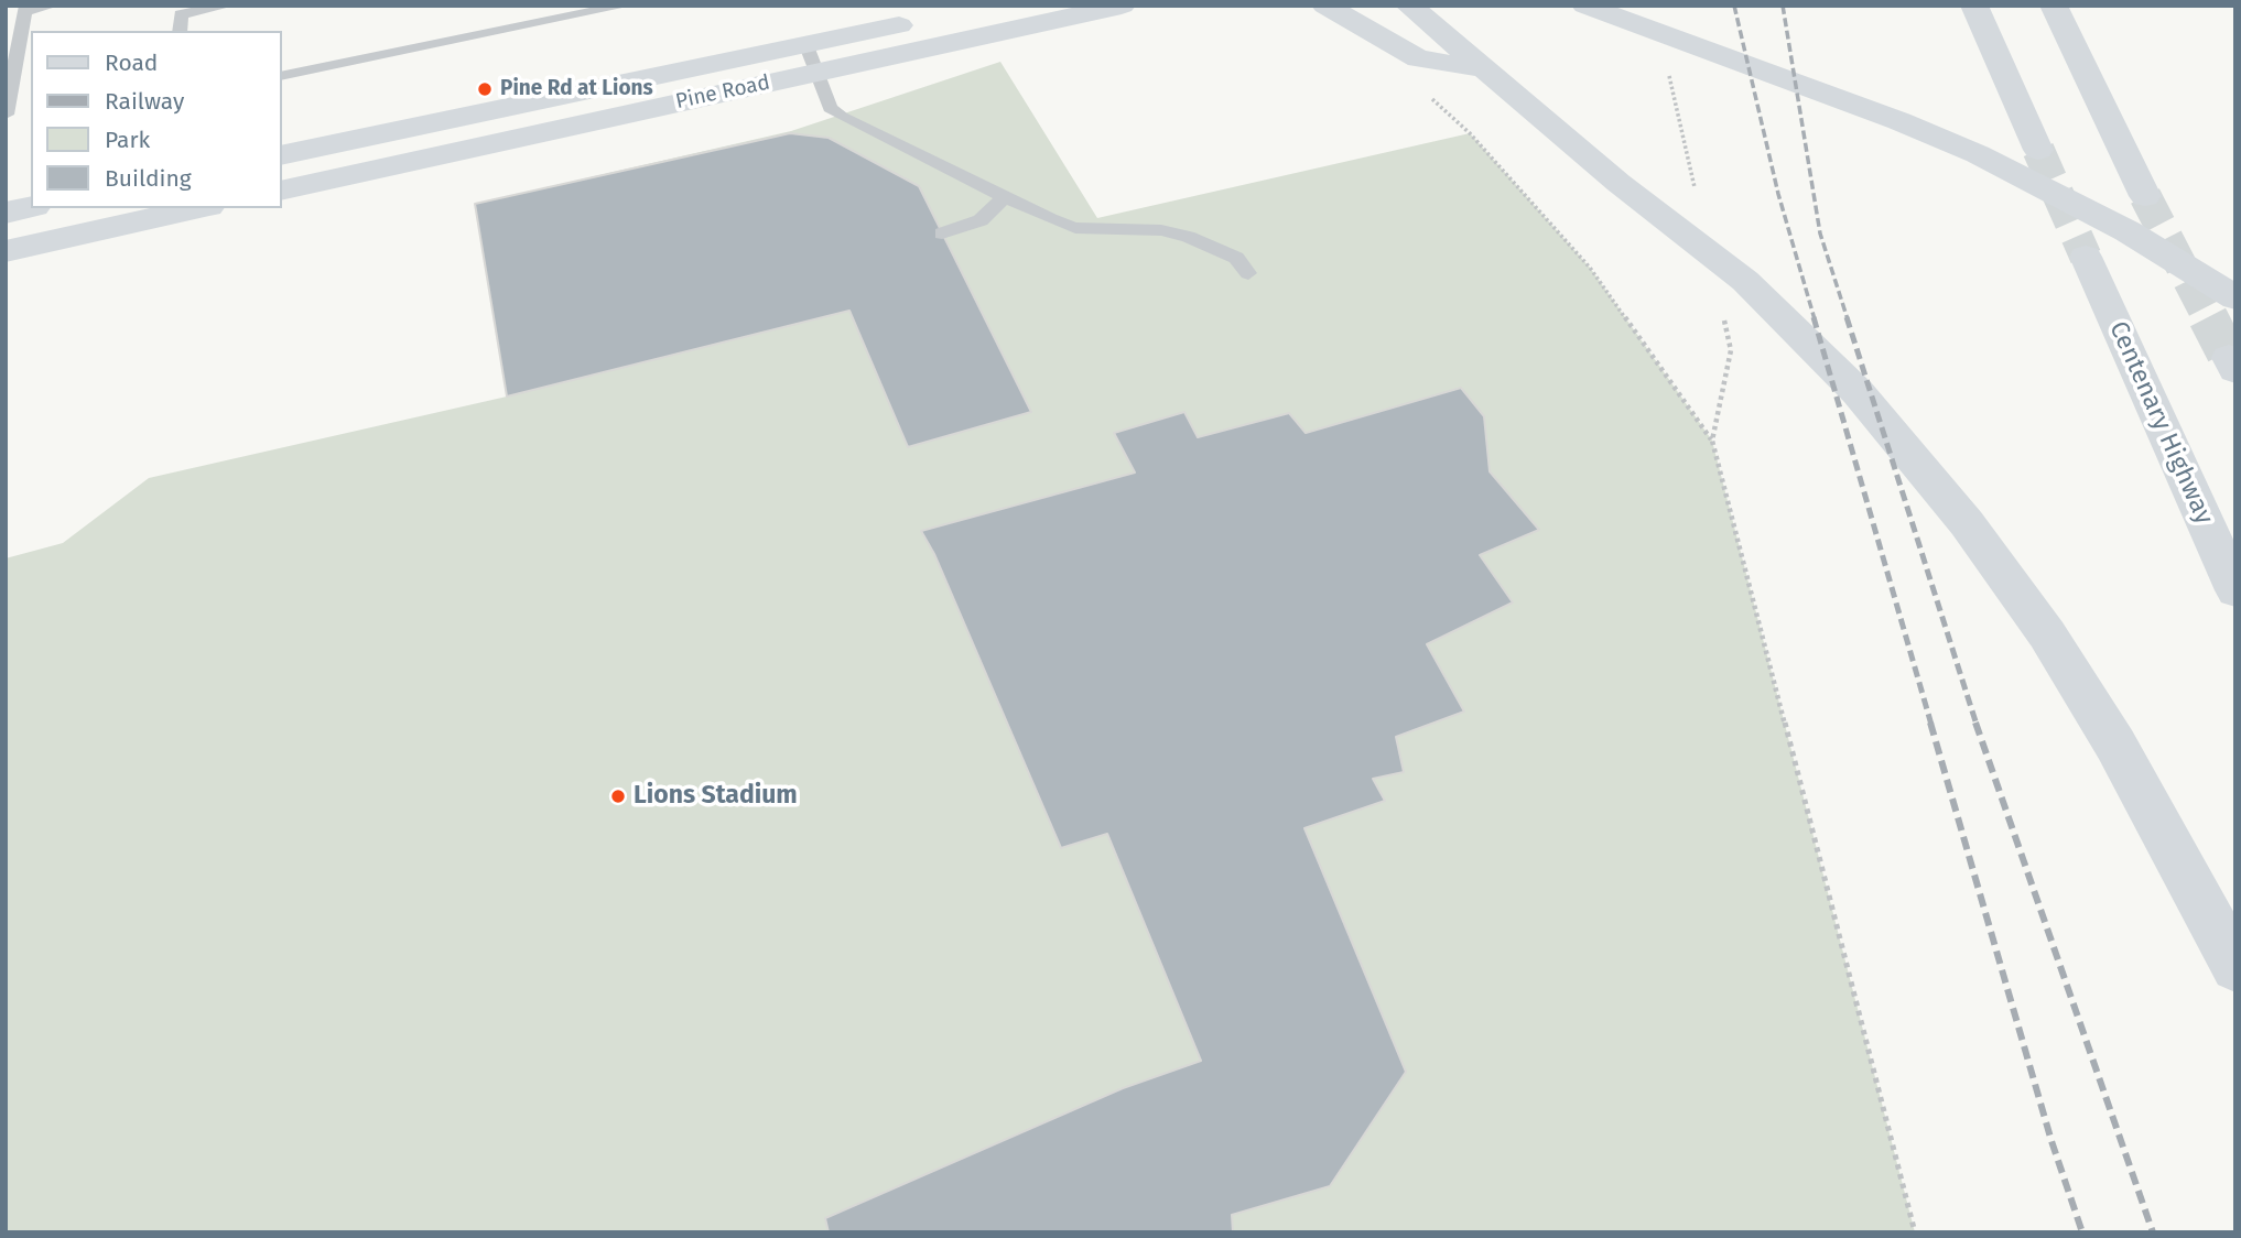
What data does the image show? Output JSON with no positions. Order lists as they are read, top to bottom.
{
  "streets": {
    "main road": ["Pine Road", "Centenary Highway"]
  },
  "places": ["Pine Rd at Lions", "Lions Stadium"],
  "legend": [
    "Road",
    "Railway",
    "Park",
    "Building"
  ]
}
